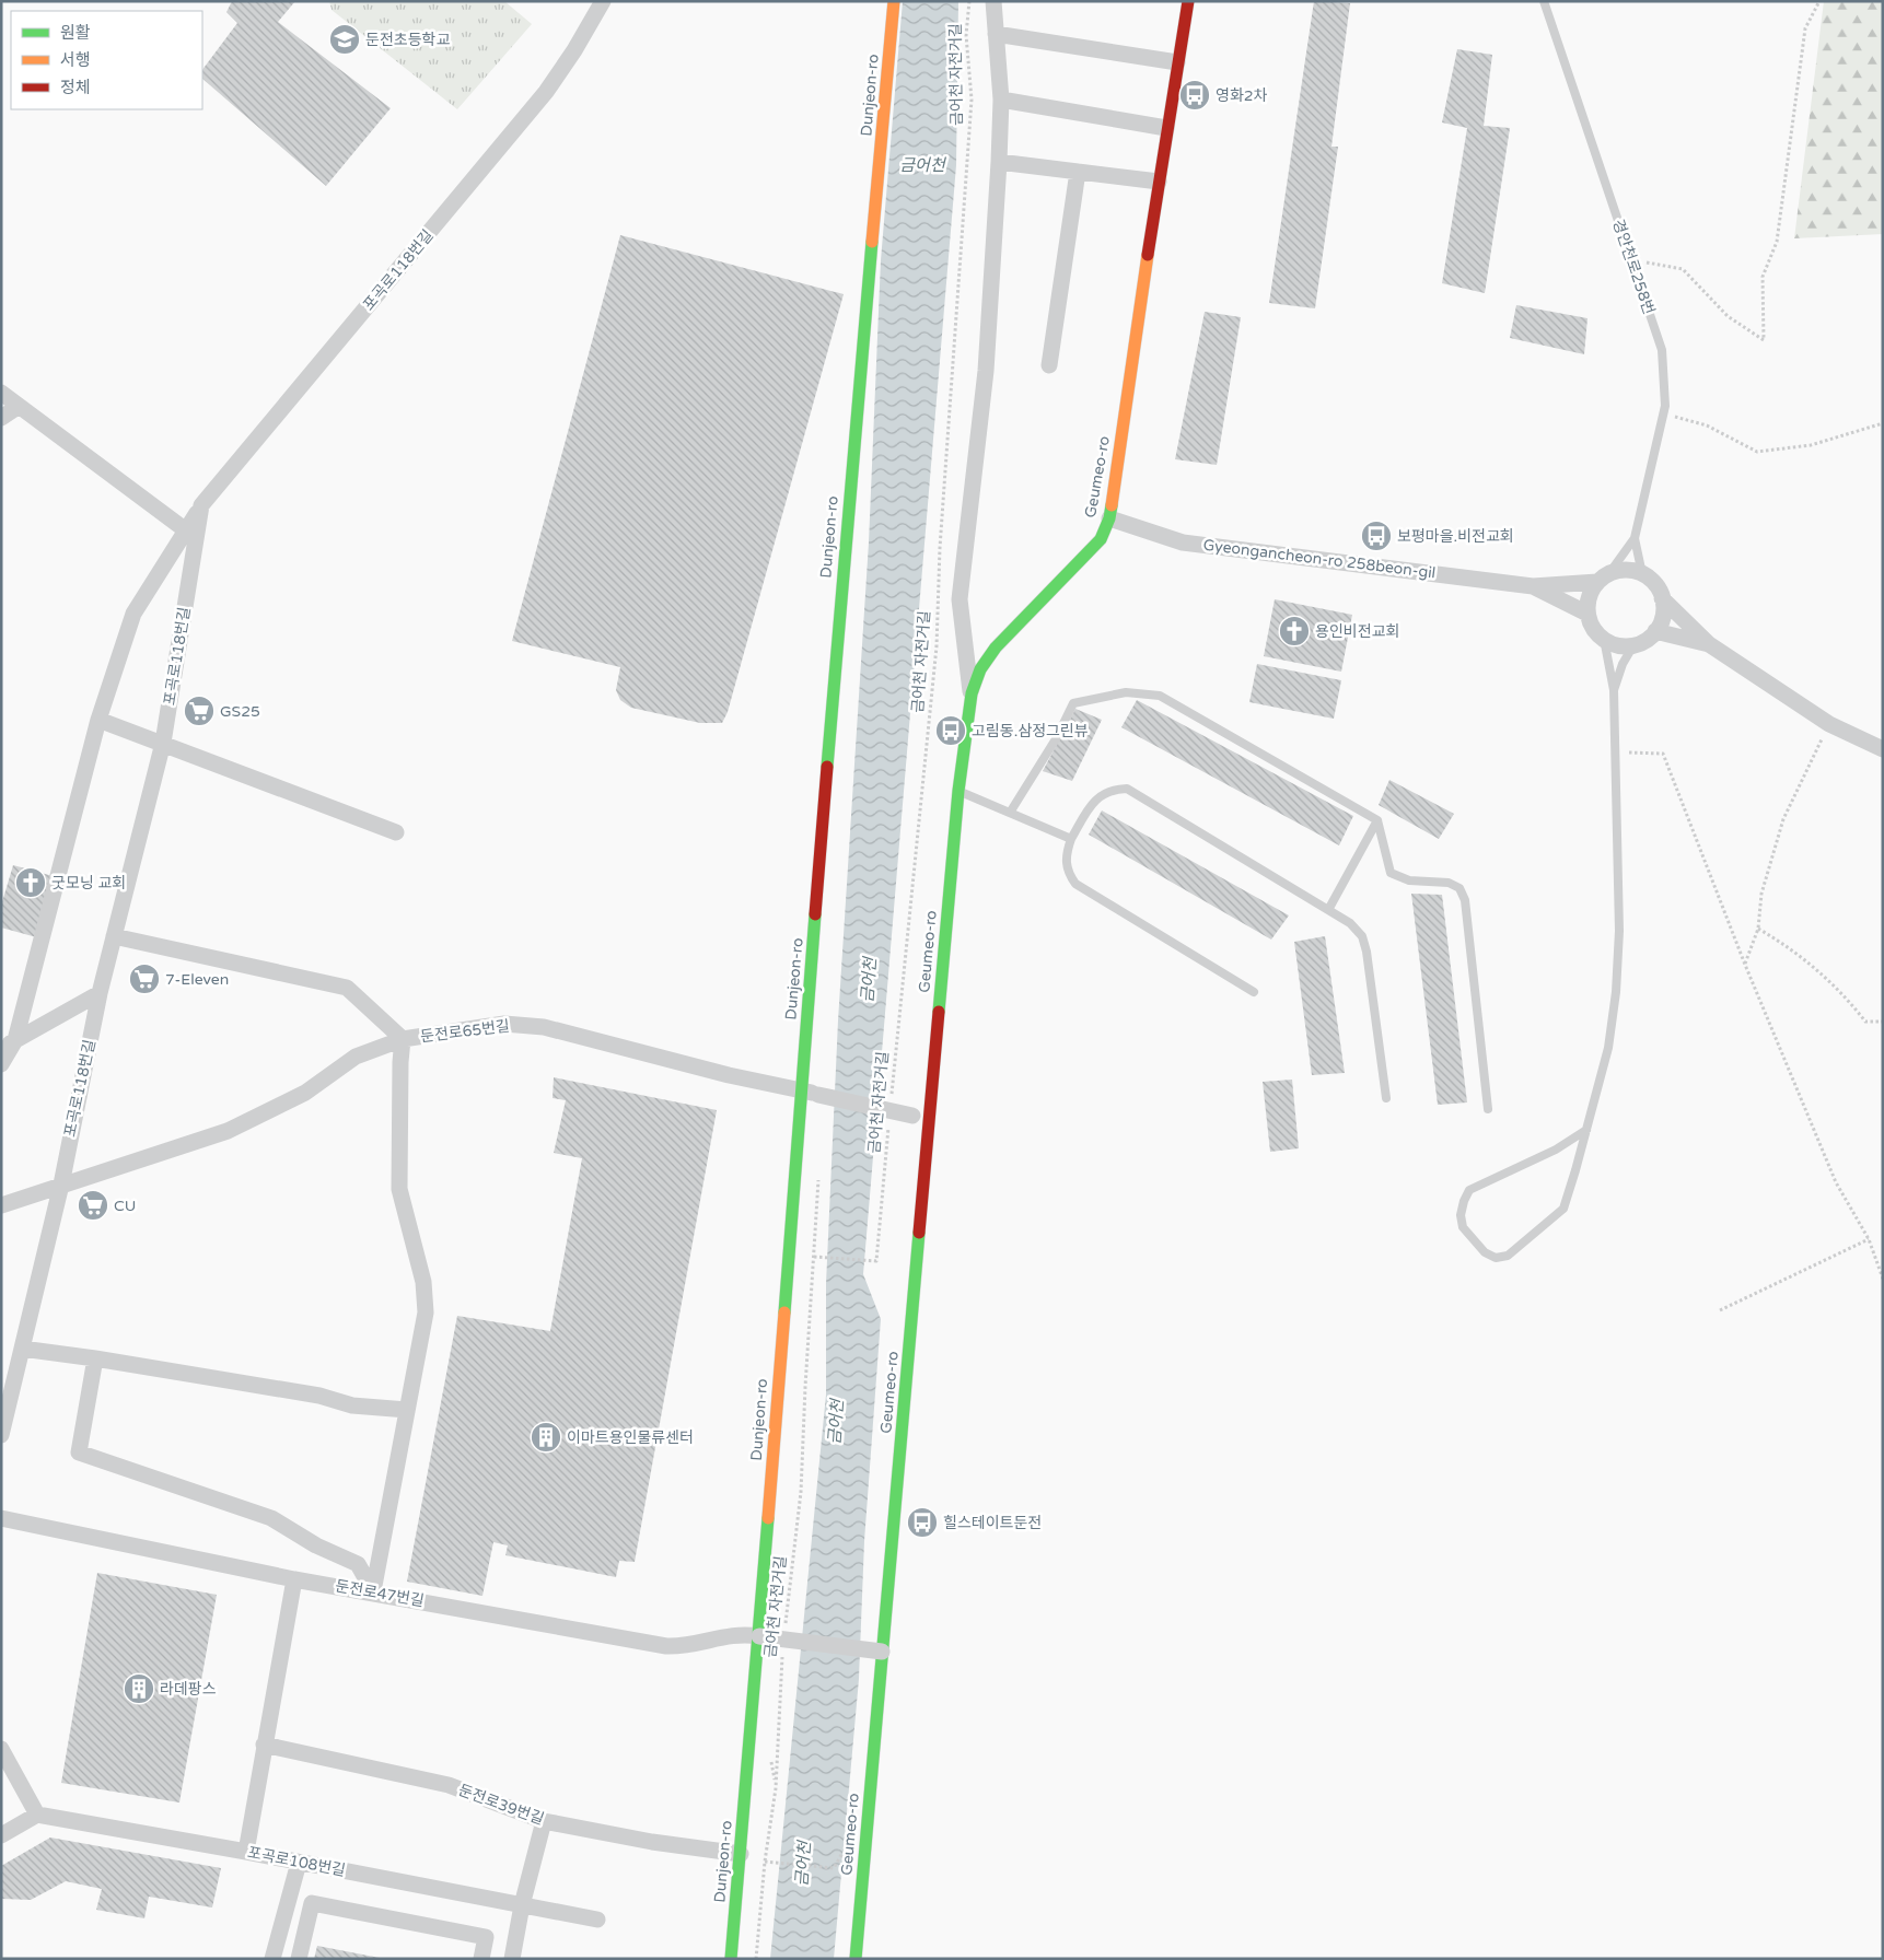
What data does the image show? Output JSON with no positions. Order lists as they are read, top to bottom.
{
  "streets": {
    "street": [
      "Dunjeon-ro",
      "포곡로118번길",
      "Geumeo-ro",
      "Gyeongancheon-ro 258beon-gil",
      "둔전로65번길",
      "둔전로47번길",
      "둔전로39번길",
      "포곡로108번길"
    ],
    "lane": ["경안천로258번"],
    "path": ["금어천 자전거길"]
  },
  "crossings": [
    ["Dunjeon-ro", "둔전로65번길"],
    ["Dunjeon-ro", "둔전로47번길"],
    ["Dunjeon-ro", "둔전로39번길"],
    ["포곡로118번길", "둔전로65번길"],
    ["Geumeo-ro", "Gyeongancheon-ro 258beon-gil"],
    ["Geumeo-ro", "둔전로65번길"],
    ["Geumeo-ro", "둔전로47번길"]
  ],
  "water": ["금어천"],
  "places": {
    "school or university": ["둔전초등학교"],
    "bus stop": [
      "영화2차",
      "보평마을.비전교회",
      "고림동.삼정그린뷰",
      "힐스테이트둔전"
    ],
    "church": ["용인비전교회", "굿모닝 교회"],
    "supermarket": ["GS25", "7-Eleven", "CU"],
    "building": ["이마트용인물류센터", "라데팡스"]
  },
  "legend": ["원활", "서행", "정체"]
}
